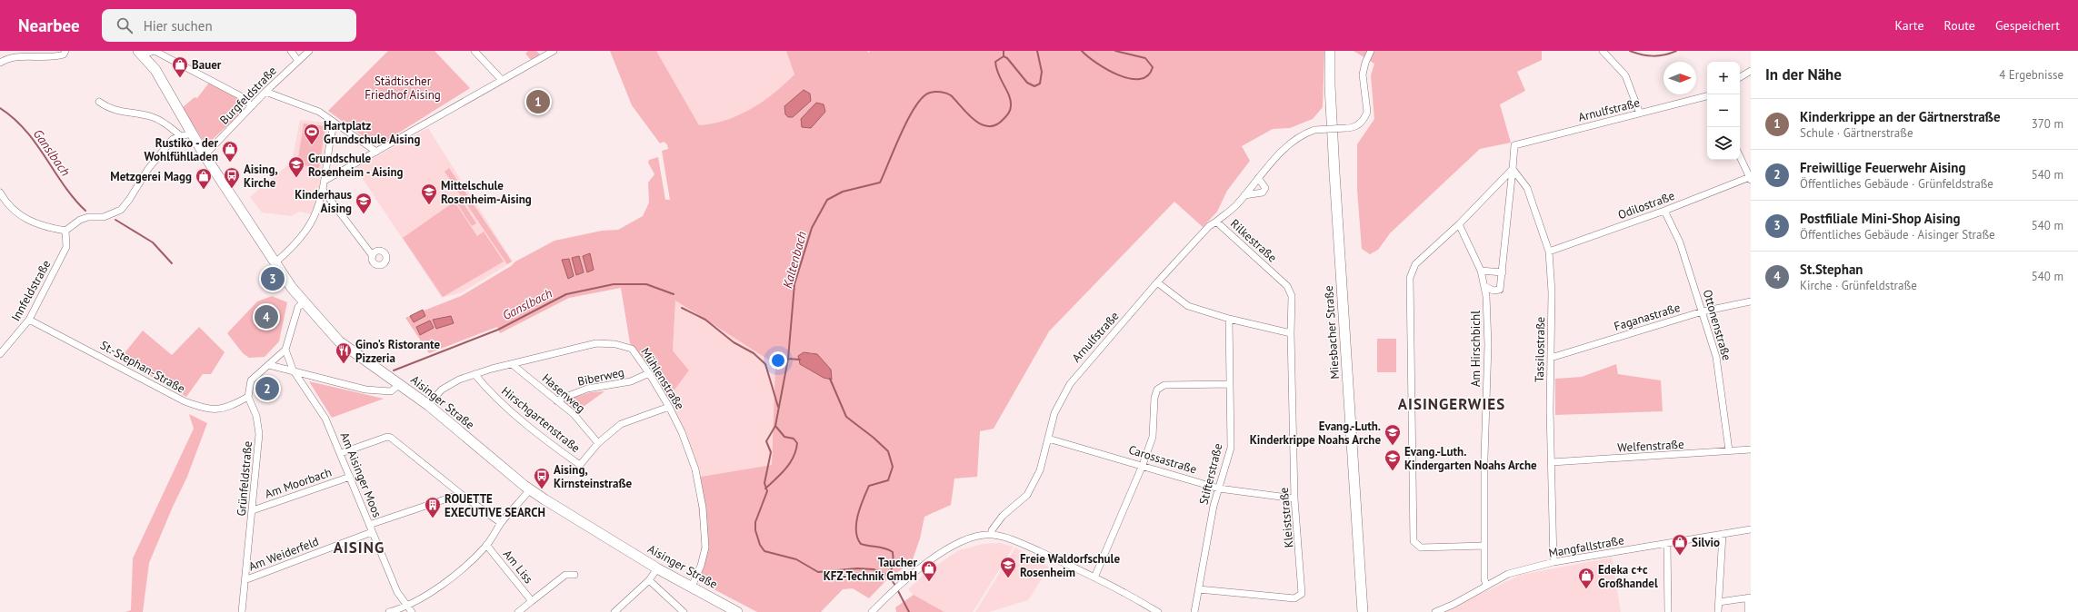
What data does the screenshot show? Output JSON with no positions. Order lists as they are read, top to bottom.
{
  "streets": {
    "main road": ["Miesbacher Straße", "Aisinger Straße"],
    "street": [
      "Burgfeldstraße",
      "Arnulfstraße",
      "Odilostraße",
      "Rilkestraße",
      "Innfeldstraße",
      "Faganastraße",
      "Ottonenstraße",
      "Am Hirschbichl",
      "Tassilostraße",
      "St.-Stephan-Straße",
      "Biberweg",
      "Mühlenstraße",
      "Hasenweg",
      "Hirschgartenstraße",
      "Welfenstraße",
      "Carossastraße",
      "Stifterstraße",
      "Am Aisinger Moos",
      "Grünfeldstraße",
      "Am Moorbach",
      "Kleiststraße",
      "Mangfallstraße",
      "Am Weiderfeld",
      "Am Liss"
    ]
  },
  "crossings": [
    ["Burgfeldstraße", "Aisinger Straße"],
    ["Arnulfstraße", "Rilkestraße"],
    ["Arnulfstraße", "Tassilostraße"],
    ["Arnulfstraße", "Carossastraße"],
    ["Odilostraße", "Ottonenstraße"],
    ["Odilostraße", "Tassilostraße"],
    ["Rilkestraße", "Kleiststraße"],
    ["Innfeldstraße", "St.-Stephan-Straße"],
    ["Faganastraße", "Ottonenstraße"],
    ["Faganastraße", "Tassilostraße"],
    ["Ottonenstraße", "Welfenstraße"],
    ["Am Hirschbichl", "Mangfallstraße"],
    ["Tassilostraße", "Welfenstraße"],
    ["Tassilostraße", "Mangfallstraße"],
    ["St.-Stephan-Straße", "Grünfeldstraße"],
    ["Biberweg", "Mühlenstraße"],
    ["Biberweg", "Hasenweg"],
    ["Mühlenstraße", "Hasenweg"],
    ["Mühlenstraße", "Aisinger Straße"],
    ["Mühlenstraße", "Hirschgartenstraße"],
    ["Hasenweg", "Hirschgartenstraße"],
    ["Carossastraße", "Stifterstraße"],
    ["Carossastraße", "Kleiststraße"],
    ["Stifterstraße", "Kleiststraße"],
    ["Am Aisinger Moos", "Am Moorbach"],
    ["Am Aisinger Moos", "Am Weiderfeld"],
    ["Grünfeldstraße", "Am Moorbach"],
    ["Grünfeldstraße", "Am Weiderfeld"]
  ],
  "districts": ["AISINGERWIES", "AISING"],
  "water": ["Ganslbach", "Kaltenbach"],
  "parks": ["Städtischer Friedhof Aising"],
  "places": {
    "shop": [
      "Bauer",
      "Rustiko - der Wohlfühlladen",
      "Metzgerei Magg",
      "Silvio",
      "Taucher KFZ-Technik GmbH",
      "Edeka c+c Großhandel"
    ],
    "sports": ["Hartplatz Grundschule Aising"],
    "school or university": [
      "Grundschule Rosenheim - Aising",
      "Mittelschule Rosenheim-Aising",
      "Kinderhaus Aising",
      "Evang.-Luth. Kinderkrippe Noahs Arche",
      "Evang.-Luth. Kindergarten Noahs Arche",
      "Freie Waldorfschule Rosenheim"
    ],
    "bus stop": ["Aising, Kirche", "Aising, Kirnsteinstraße"],
    "restaurant": ["Gino's Ristorante Pizzeria"],
    "building": ["ROUETTE EXECUTIVE SEARCH"]
  },
  "north": "right",
  "page": {
    "header": "Nearbee",
    "search": "Hier suchen",
    "nav": ["Karte", "Route", "Gespeichert"],
    "heading": ["In der Nähe", "4 Ergebnisse"],
    "map_buttons": ["+", "−"],
    "pins": [
      "1",
      "3",
      "4",
      "2"
    ],
    "list": [
      {
        "mark": "1",
        "name": "Kinderkrippe an der Gärtnerstraße",
        "note": "Schule · Gärtnerstraße",
        "value": "370 m"
      },
      {
        "mark": "2",
        "name": "Freiwillige Feuerwehr Aising",
        "note": "Öffentliches Gebäude · Grünfeldstraße",
        "value": "540 m"
      },
      {
        "mark": "3",
        "name": "Postfiliale Mini-Shop Aising",
        "note": "Öffentliches Gebäude · Aisinger Straße",
        "value": "540 m"
      },
      {
        "mark": "4",
        "name": "St.Stephan",
        "note": "Kirche · Grünfeldstraße",
        "value": "540 m"
      }
    ]
  }
}
